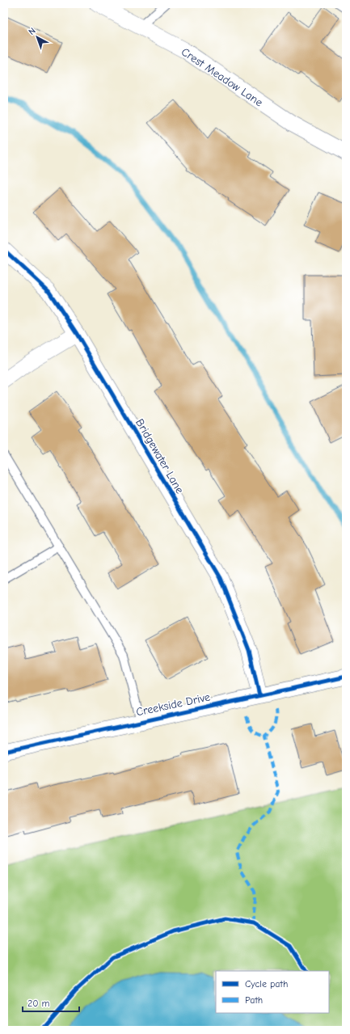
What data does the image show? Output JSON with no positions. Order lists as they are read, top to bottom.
{
  "streets": {
    "street": ["Crest Meadow Lane", "Bridgewater Lane", "Creekside Drive"]
  },
  "crossings": [
    ["Bridgewater Lane", "Creekside Drive"]
  ],
  "legend": ["Cycle path", "Path"],
  "scale_bar": "20 m",
  "north": "top left"
}
